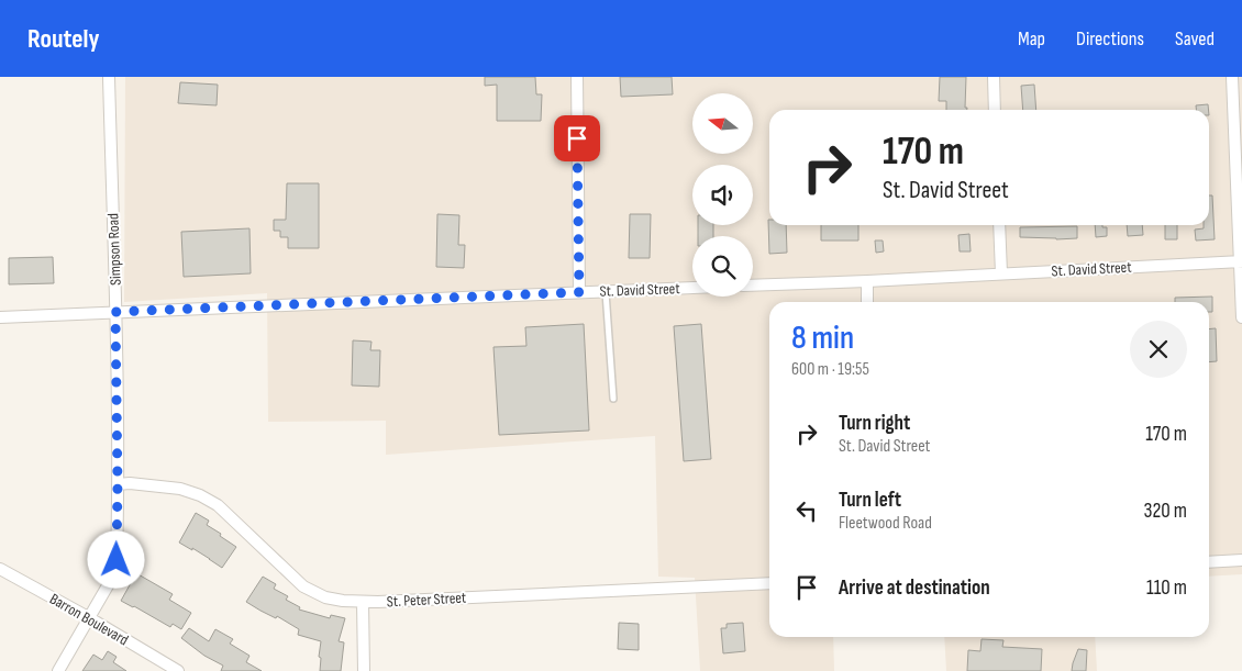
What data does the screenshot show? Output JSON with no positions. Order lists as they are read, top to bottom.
{
  "streets": {
    "street": [
      "Simpson Road",
      "St. David Street",
      "St. Peter Street",
      "Barron Boulevard"
    ]
  },
  "crossings": [
    ["Simpson Road", "St. David Street"],
    ["Simpson Road", "St. Peter Street"],
    ["Simpson Road", "Barron Boulevard"]
  ],
  "north": "left",
  "page": {
    "header": "Routely",
    "nav": ["Map", "Directions", "Saved"],
    "turn": ["170 m", "St. David Street"],
    "heading": ["8 min", "600 m · 19:55"],
    "list": [
      {
        "name": "Turn right",
        "note": "St. David Street",
        "value": "170 m"
      },
      {
        "name": "Turn left",
        "note": "Fleetwood Road",
        "value": "320 m"
      },
      {
        "name": "Arrive at destination",
        "value": "110 m"
      }
    ]
  }
}
